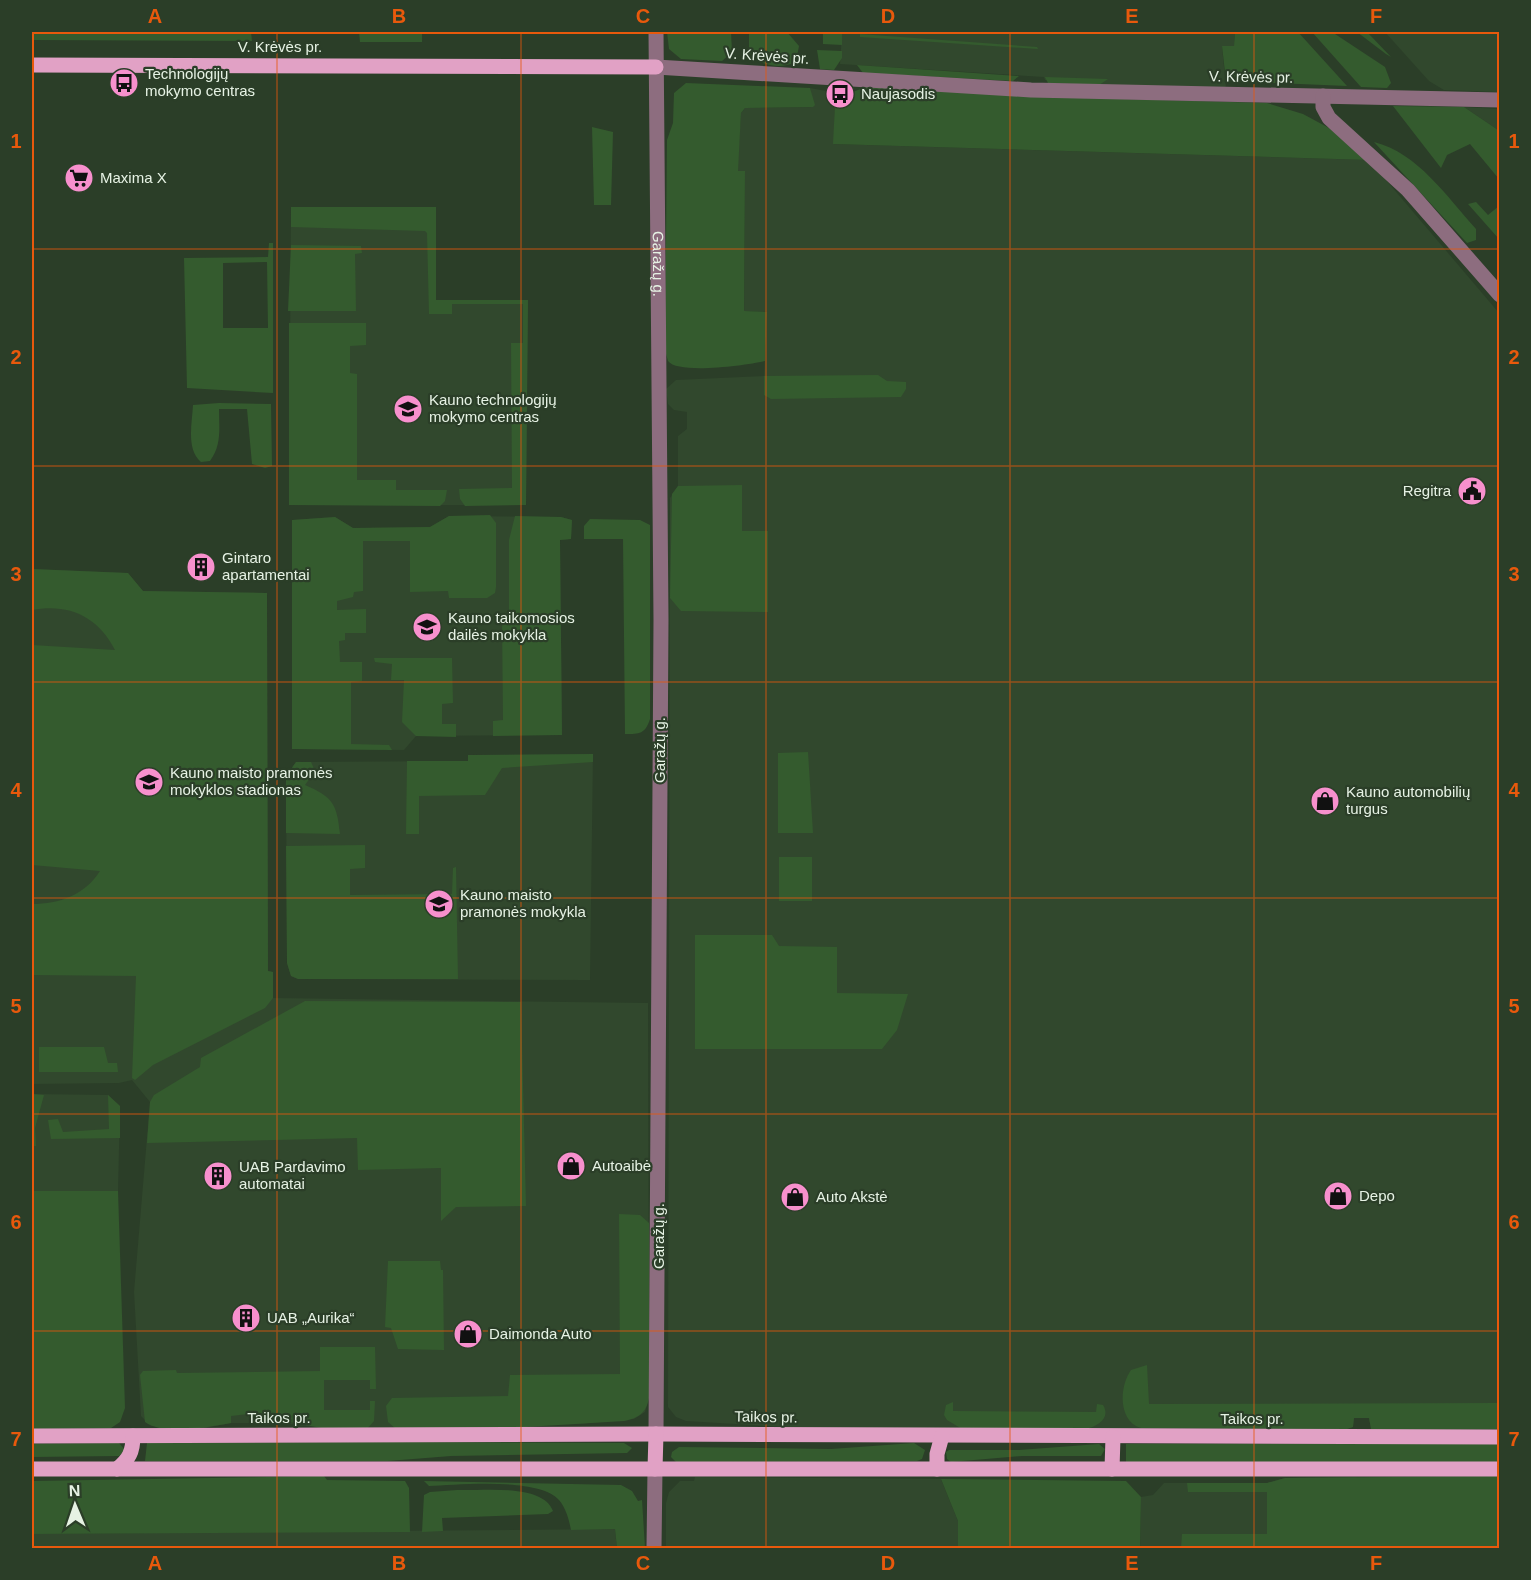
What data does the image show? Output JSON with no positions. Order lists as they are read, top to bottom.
{
  "streets": {
    "main road": ["V. Krėvės pr.", "Taikos pr."],
    "street": ["Garažų g."]
  },
  "crossings": [
    ["V. Krėvės pr.", "Garažų g."],
    ["Garažų g.", "Taikos pr."]
  ],
  "places": {
    "bus stop": ["Technologijų mokymo centras", "Naujasodis"],
    "supermarket": ["Maxima X"],
    "school or university": [
      "Kauno technologijų mokymo centras",
      "Kauno taikomosios dailės mokykla",
      "Kauno maisto pramonės mokyklos stadionas",
      "Kauno maisto pramonės mokykla"
    ],
    "public building": ["Regitra"],
    "building": ["Gintaro apartamentai", "UAB Pardavimo automatai", "UAB „Aurika“"],
    "shop": [
      "Kauno automobilių turgus",
      "Autoaibė",
      "Depo",
      "Auto Akstė",
      "Daimonda Auto"
    ]
  },
  "north": "top",
  "grid": {
    "columns": [
      "A",
      "B",
      "C",
      "D",
      "E",
      "F"
    ],
    "rows": [
      "1",
      "2",
      "3",
      "4",
      "5",
      "6",
      "7"
    ]
  }
}
